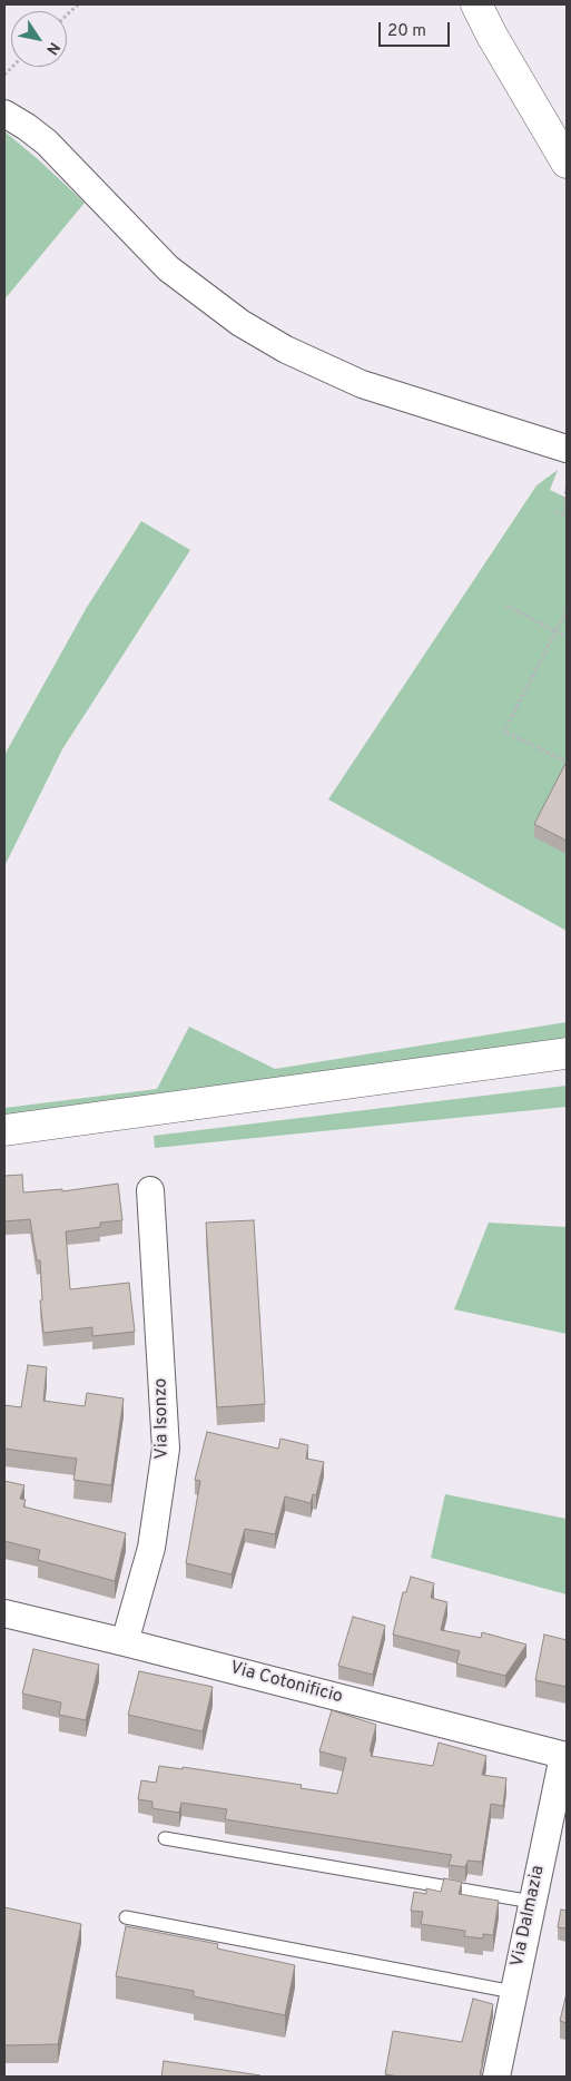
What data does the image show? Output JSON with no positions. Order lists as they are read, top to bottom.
{
  "streets": {
    "street": ["Via Isonzo", "Via Cotonificio", "Via Dalmazia"]
  },
  "crossings": [
    ["Via Isonzo", "Via Cotonificio"],
    ["Via Cotonificio", "Via Dalmazia"]
  ],
  "scale_bar": "20 m",
  "north": "bottom right"
}
